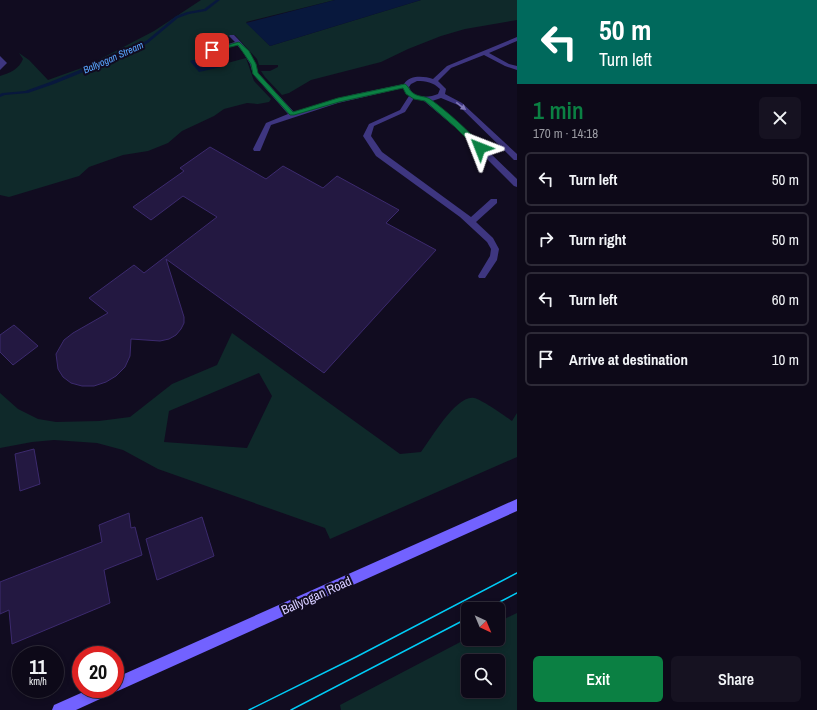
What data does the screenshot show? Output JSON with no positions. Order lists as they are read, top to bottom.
{
  "streets": {
    "street": ["Ballyogan Road"]
  },
  "water": ["Ballyogan Stream"],
  "north": "bottom right",
  "page": {
    "turn": ["50 m", "Turn left"],
    "heading": ["1 min", "170 m · 14:18"],
    "list": [
      {
        "name": "Turn left",
        "value": "50 m"
      },
      {
        "name": "Turn right",
        "value": "50 m"
      },
      {
        "name": "Turn left",
        "value": "60 m"
      },
      {
        "name": "Arrive at destination",
        "value": "10 m"
      }
    ],
    "speed": "11 km/h",
    "limit": "20",
    "buttons": ["Exit", "Share"]
  }
}
